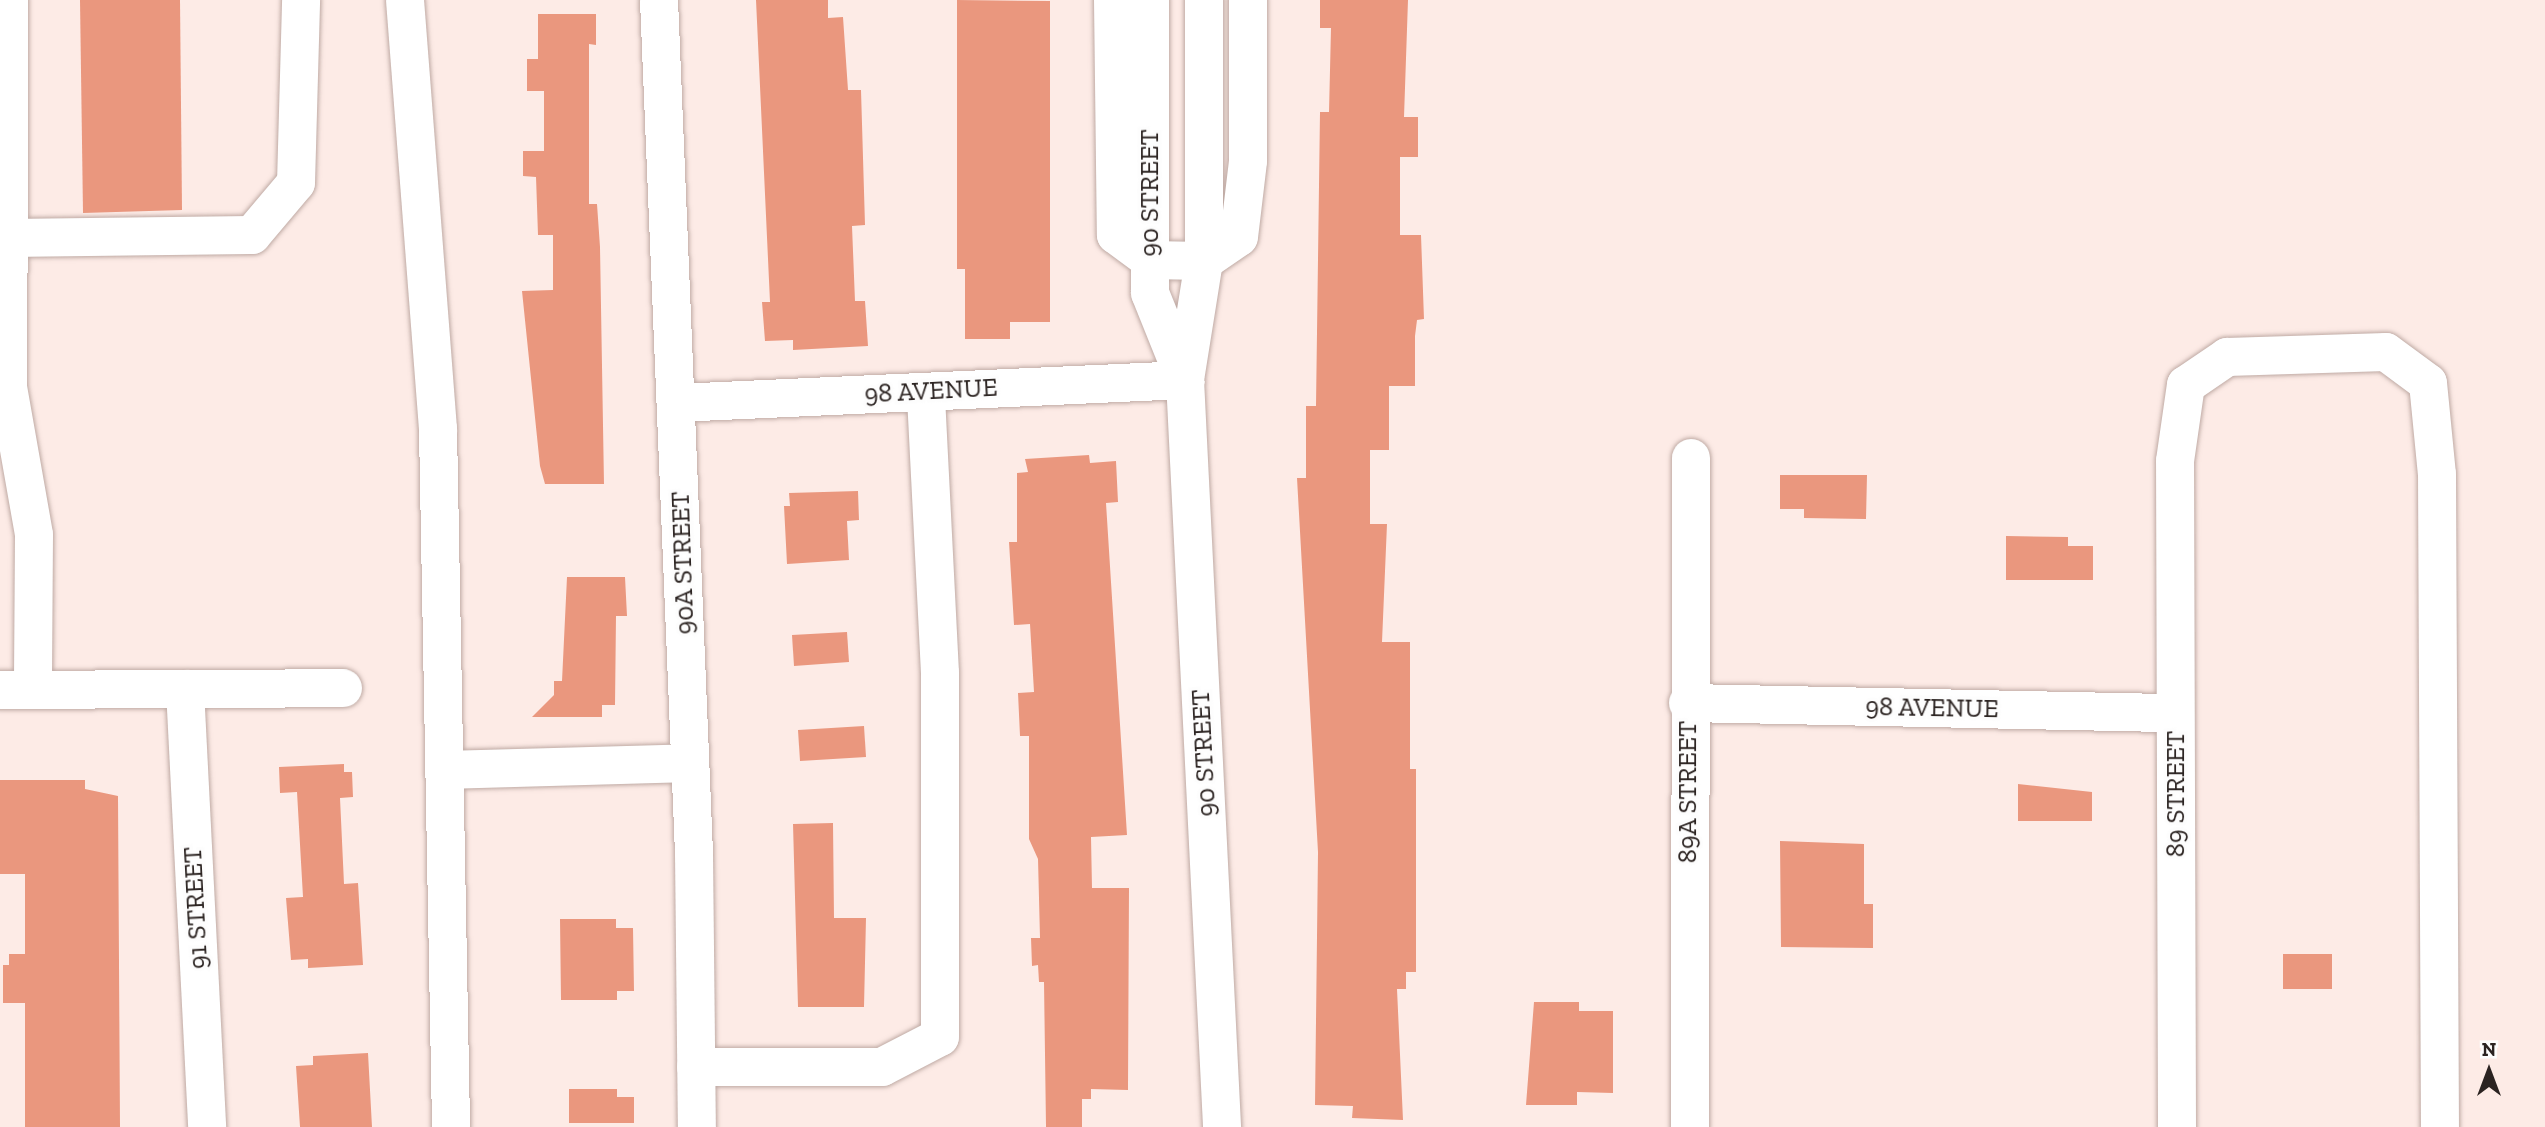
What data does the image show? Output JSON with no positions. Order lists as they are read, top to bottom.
{
  "streets": {
    "street": [
      "90 STREET",
      "98 AVENUE",
      "90A STREET",
      "89A STREET",
      "89 STREET",
      "91 STREET"
    ]
  },
  "crossings": [
    ["90 STREET", "98 AVENUE"],
    ["98 AVENUE", "90A STREET"],
    ["98 AVENUE", "89A STREET"],
    ["98 AVENUE", "89 STREET"]
  ],
  "north": "top"
}
